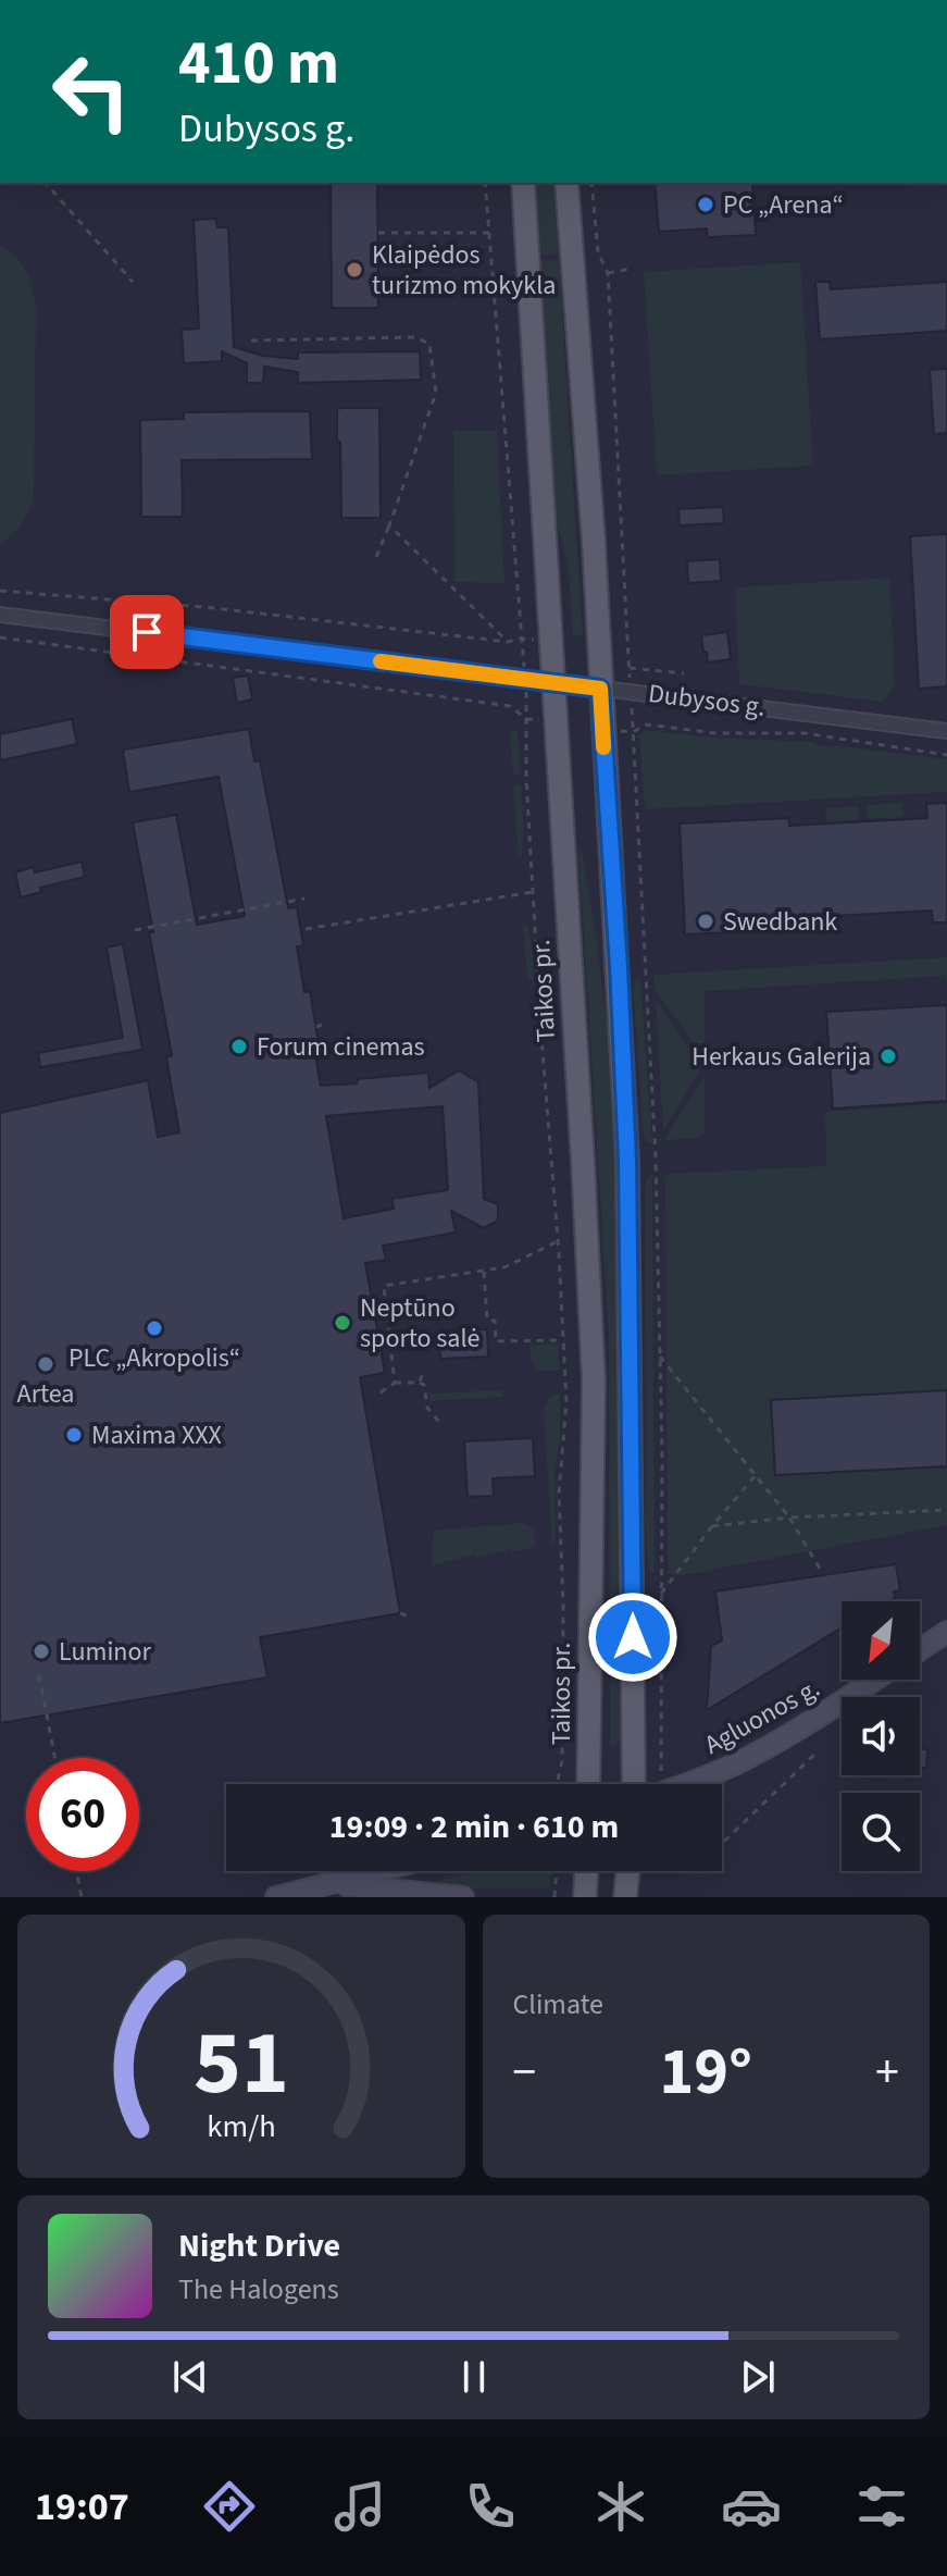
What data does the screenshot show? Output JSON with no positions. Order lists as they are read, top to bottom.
{
  "streets": {
    "main road": ["Taikos pr.", "Agluonos g."],
    "street": ["Dubysos g."]
  },
  "crossings": [
    ["Dubysos g.", "Taikos pr."]
  ],
  "places": [
    "PC „Arena“",
    "Klaipėdos turizmo mokykla",
    "Swedbank",
    "Forum cinemas",
    "Herkaus Galerija",
    "Neptūno sporto salė",
    "PLC „Akropolis“",
    "Artea",
    "Maxima XXX",
    "Luminor"
  ],
  "north": "bottom left",
  "page": {
    "turn": ["410 m", "Dubysos g."],
    "limit": "60",
    "trip": "19:09 · 2 min · 610 m",
    "tile": "Climate",
    "heat": ["−", "19°", "+"],
    "song": ["Night Drive", "The Halogens"],
    "tabs": "19:07",
    "gauge": ["51", "km/h"]
  }
}
